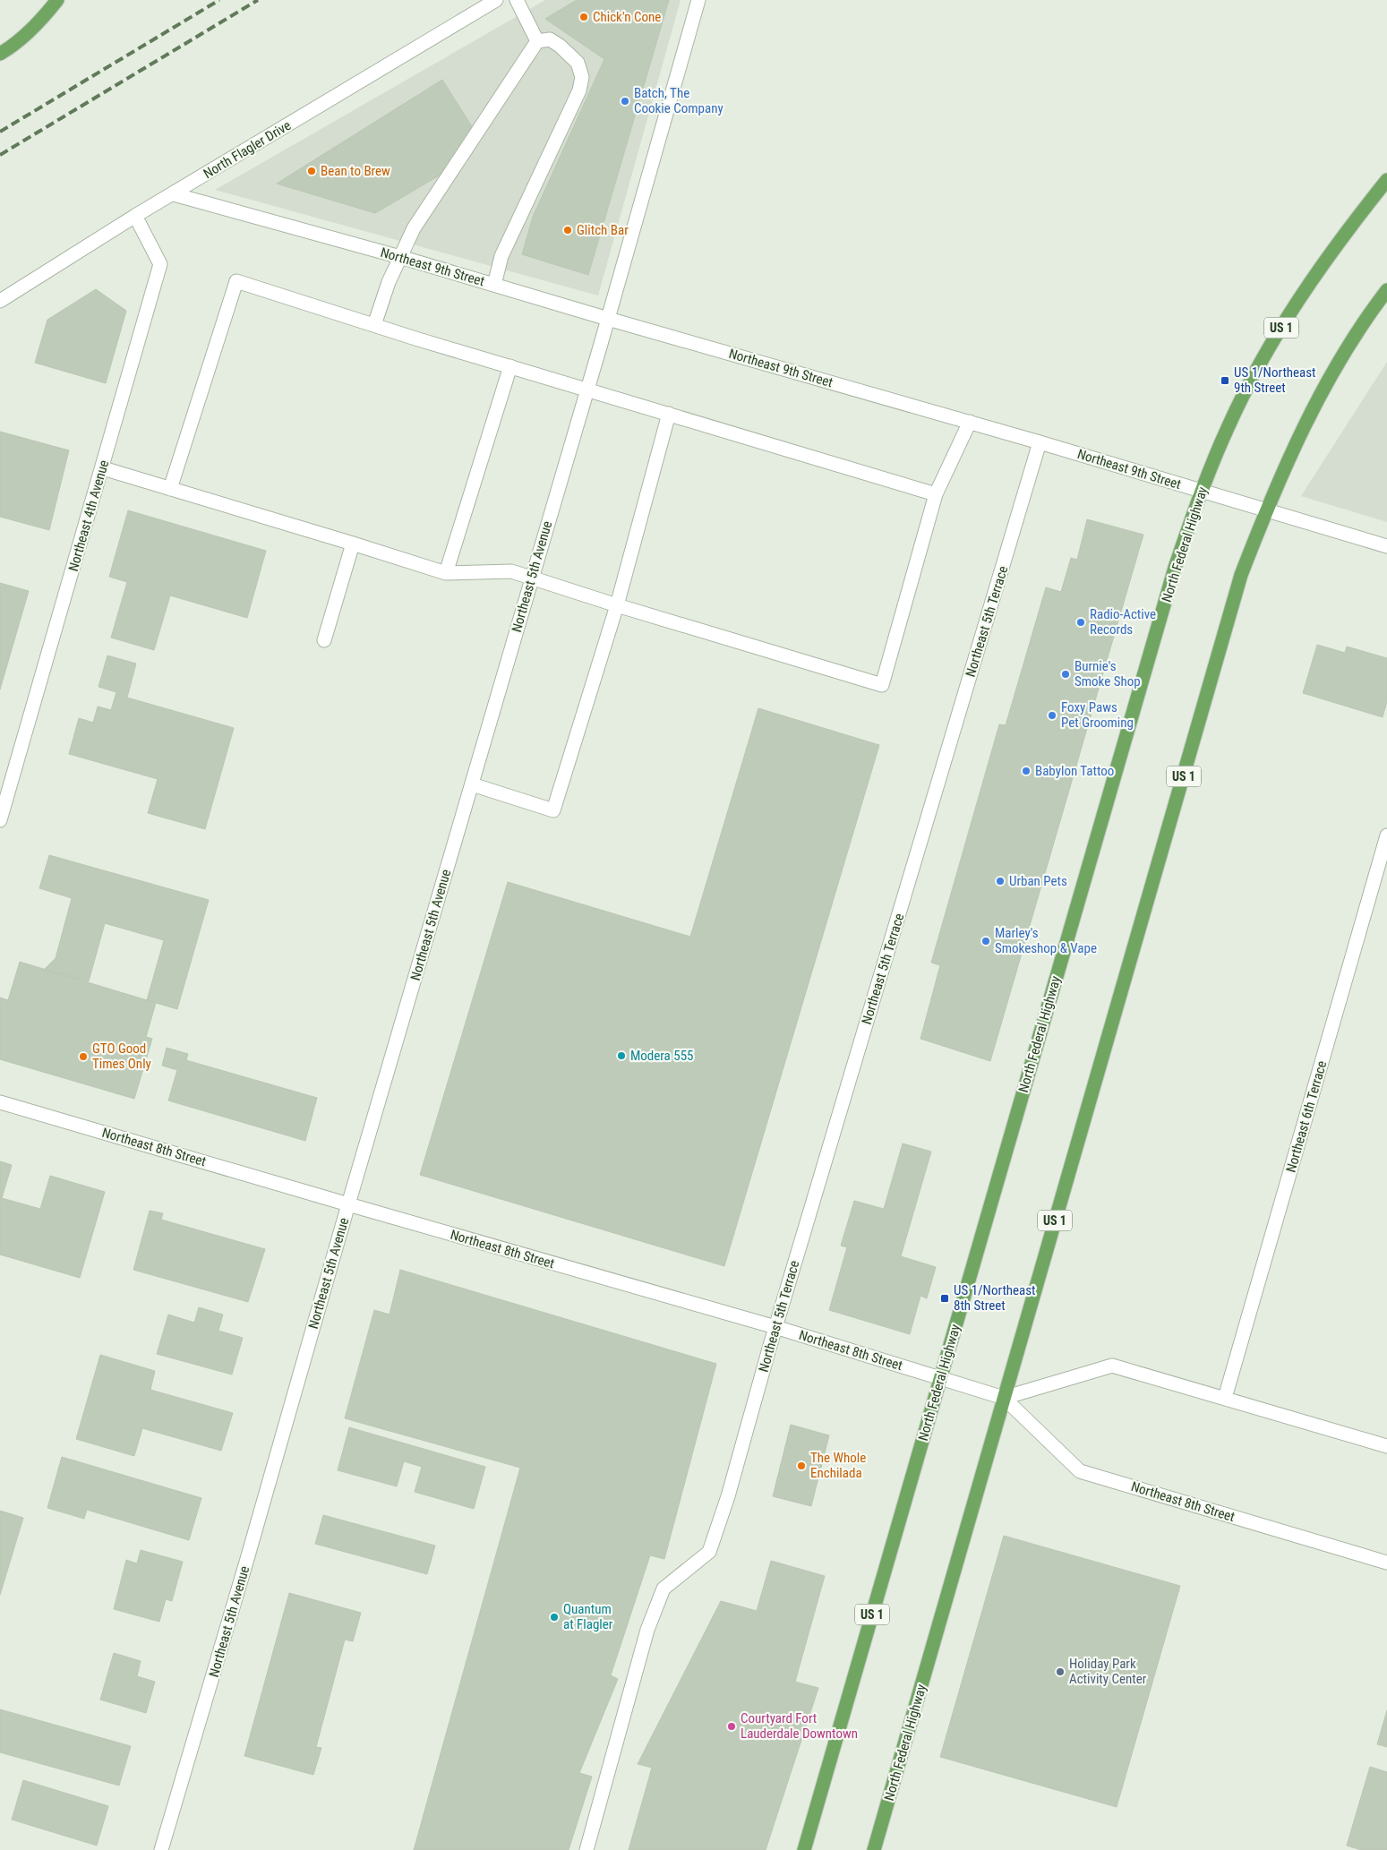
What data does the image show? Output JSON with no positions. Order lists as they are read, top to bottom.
{
  "streets": {
    "main road": ["US 1", "North Federal Highway"],
    "street": [
      "North Flagler Drive",
      "Northeast 9th Street",
      "Northeast 4th Avenue",
      "Northeast 5th Avenue",
      "Northeast 5th Terrace",
      "Northeast 6th Terrace",
      "Northeast 8th Street"
    ]
  },
  "crossings": [
    ["North Flagler Drive", "Northeast 9th Street"],
    ["North Flagler Drive", "Northeast 4th Avenue"],
    ["Northeast 9th Street", "North Federal Highway"],
    ["Northeast 9th Street", "Northeast 5th Avenue"],
    ["Northeast 9th Street", "Northeast 5th Terrace"],
    ["North Federal Highway", "Northeast 8th Street"],
    ["Northeast 5th Avenue", "Northeast 8th Street"],
    ["Northeast 5th Terrace", "Northeast 8th Street"]
  ],
  "places": {
    "other": [
      "Chick'n Cone",
      "Batch, The Cookie Company",
      "Bean to Brew",
      "Glitch Bar",
      "Radio-Active Records",
      "Burnie's Smoke Shop",
      "Foxy Paws Pet Grooming",
      "Babylon Tattoo",
      "Urban Pets",
      "Marley's Smokeshop & Vape",
      "Modera 555",
      "GTO Good Times Only",
      "The Whole Enchilada",
      "Quantum at Flagler",
      "Holiday Park Activity Center",
      "Courtyard Fort Lauderdale Downtown"
    ],
    "transit": ["US 1/Northeast 9th Street", "US 1/Northeast 8th Street"]
  }
}
